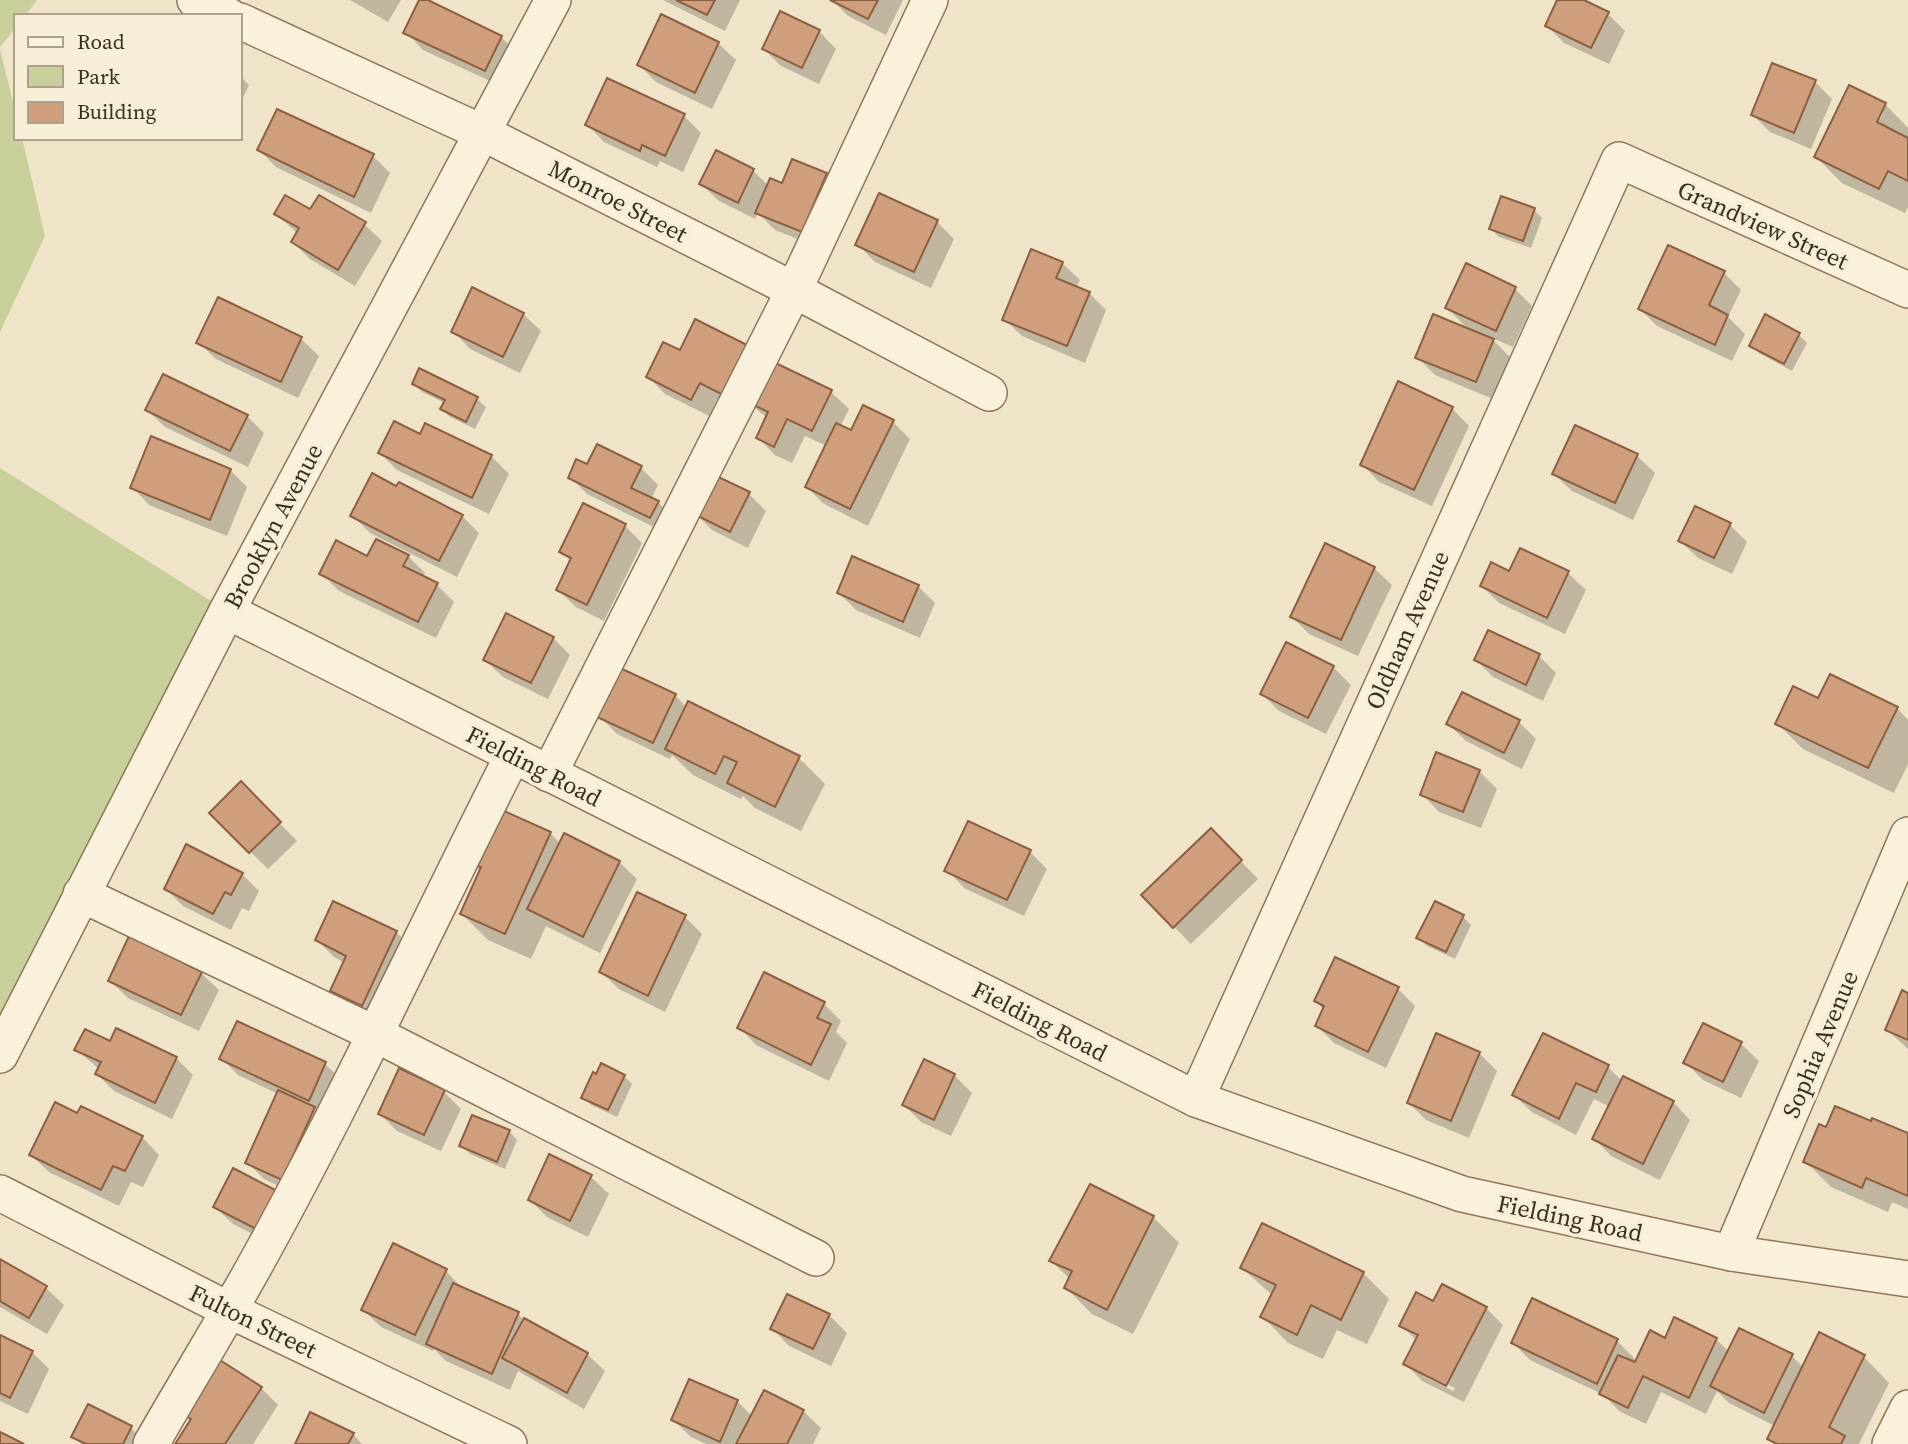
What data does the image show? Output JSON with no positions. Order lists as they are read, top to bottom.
{
  "streets": {
    "street": [
      "Monroe Street",
      "Grandview Street",
      "Brooklyn Avenue",
      "Oldham Avenue",
      "Fielding Road",
      "Sophia Avenue",
      "Fulton Street"
    ]
  },
  "crossings": [
    ["Monroe Street", "Brooklyn Avenue"],
    ["Grandview Street", "Oldham Avenue"],
    ["Brooklyn Avenue", "Fielding Road"],
    ["Oldham Avenue", "Fielding Road"],
    ["Fielding Road", "Sophia Avenue"]
  ],
  "legend": ["Road", "Park", "Building"]
}
